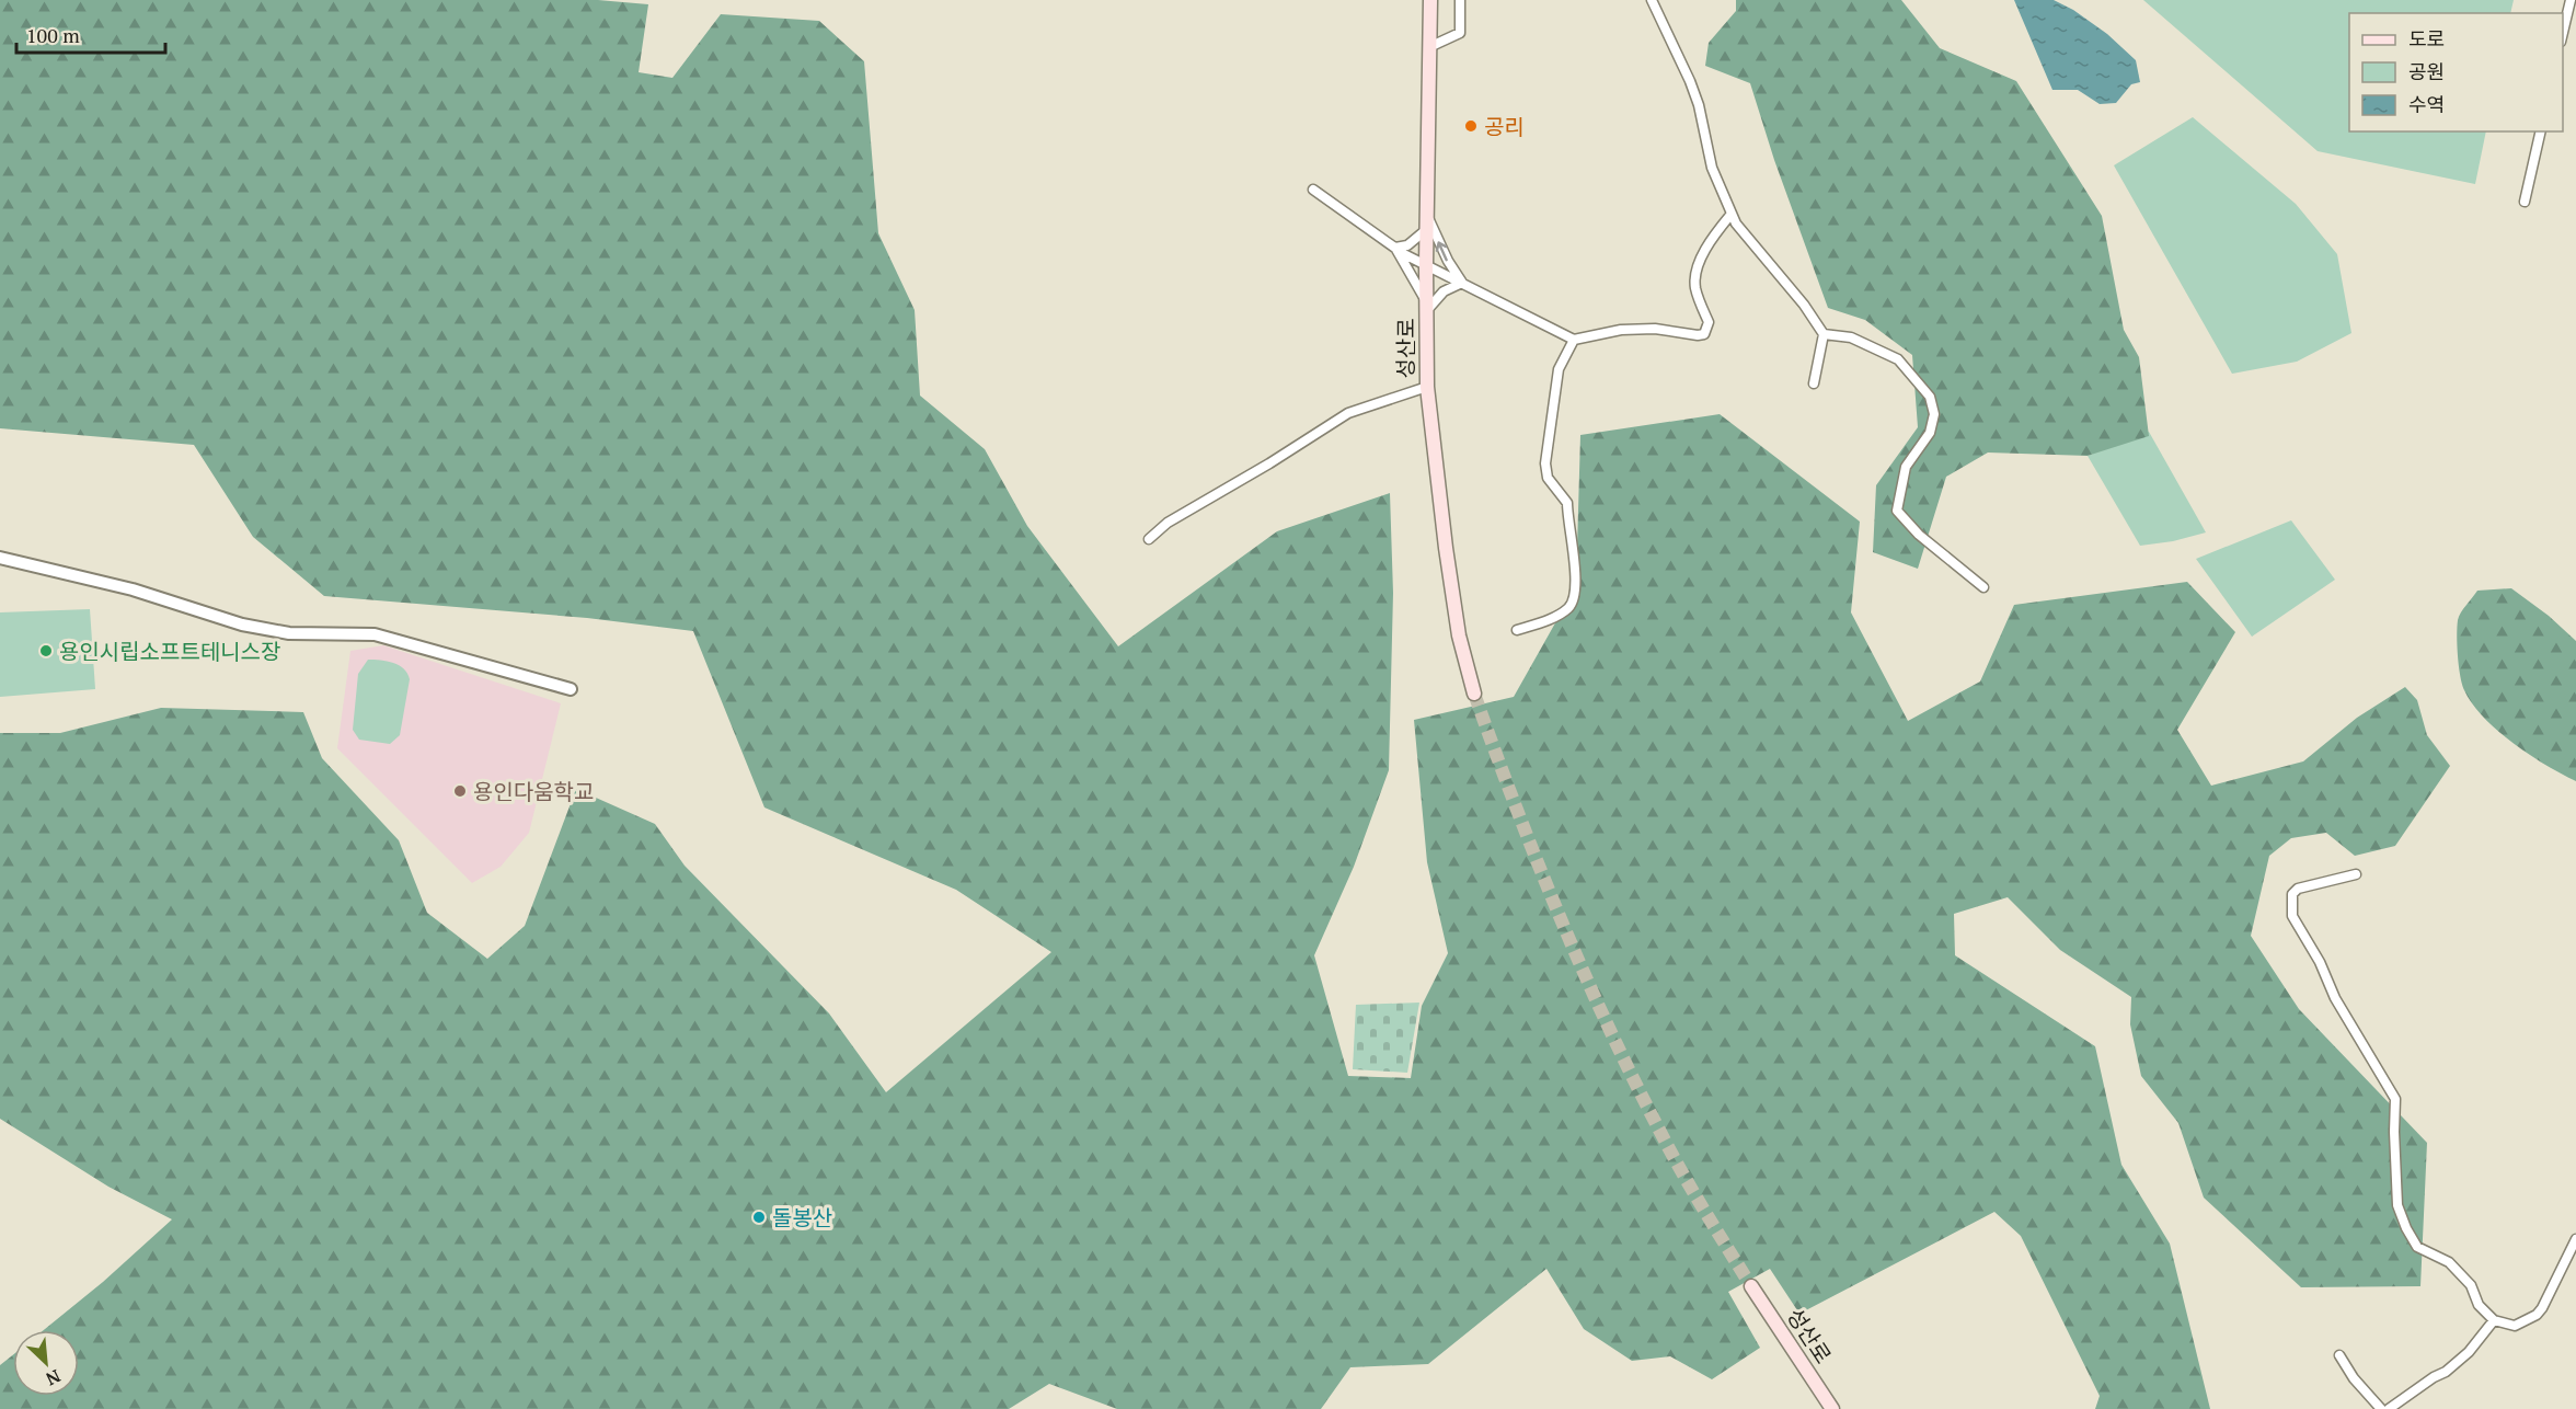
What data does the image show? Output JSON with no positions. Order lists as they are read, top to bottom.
{
  "streets": {
    "main road": ["성산로"]
  },
  "places": [
    "공리",
    "용인시립소프트테니스장",
    "용인다움학교",
    "돌봉산"
  ],
  "legend": ["도로", "공원", "수역"],
  "scale_bar": "100 m",
  "north": "bottom right"
}
